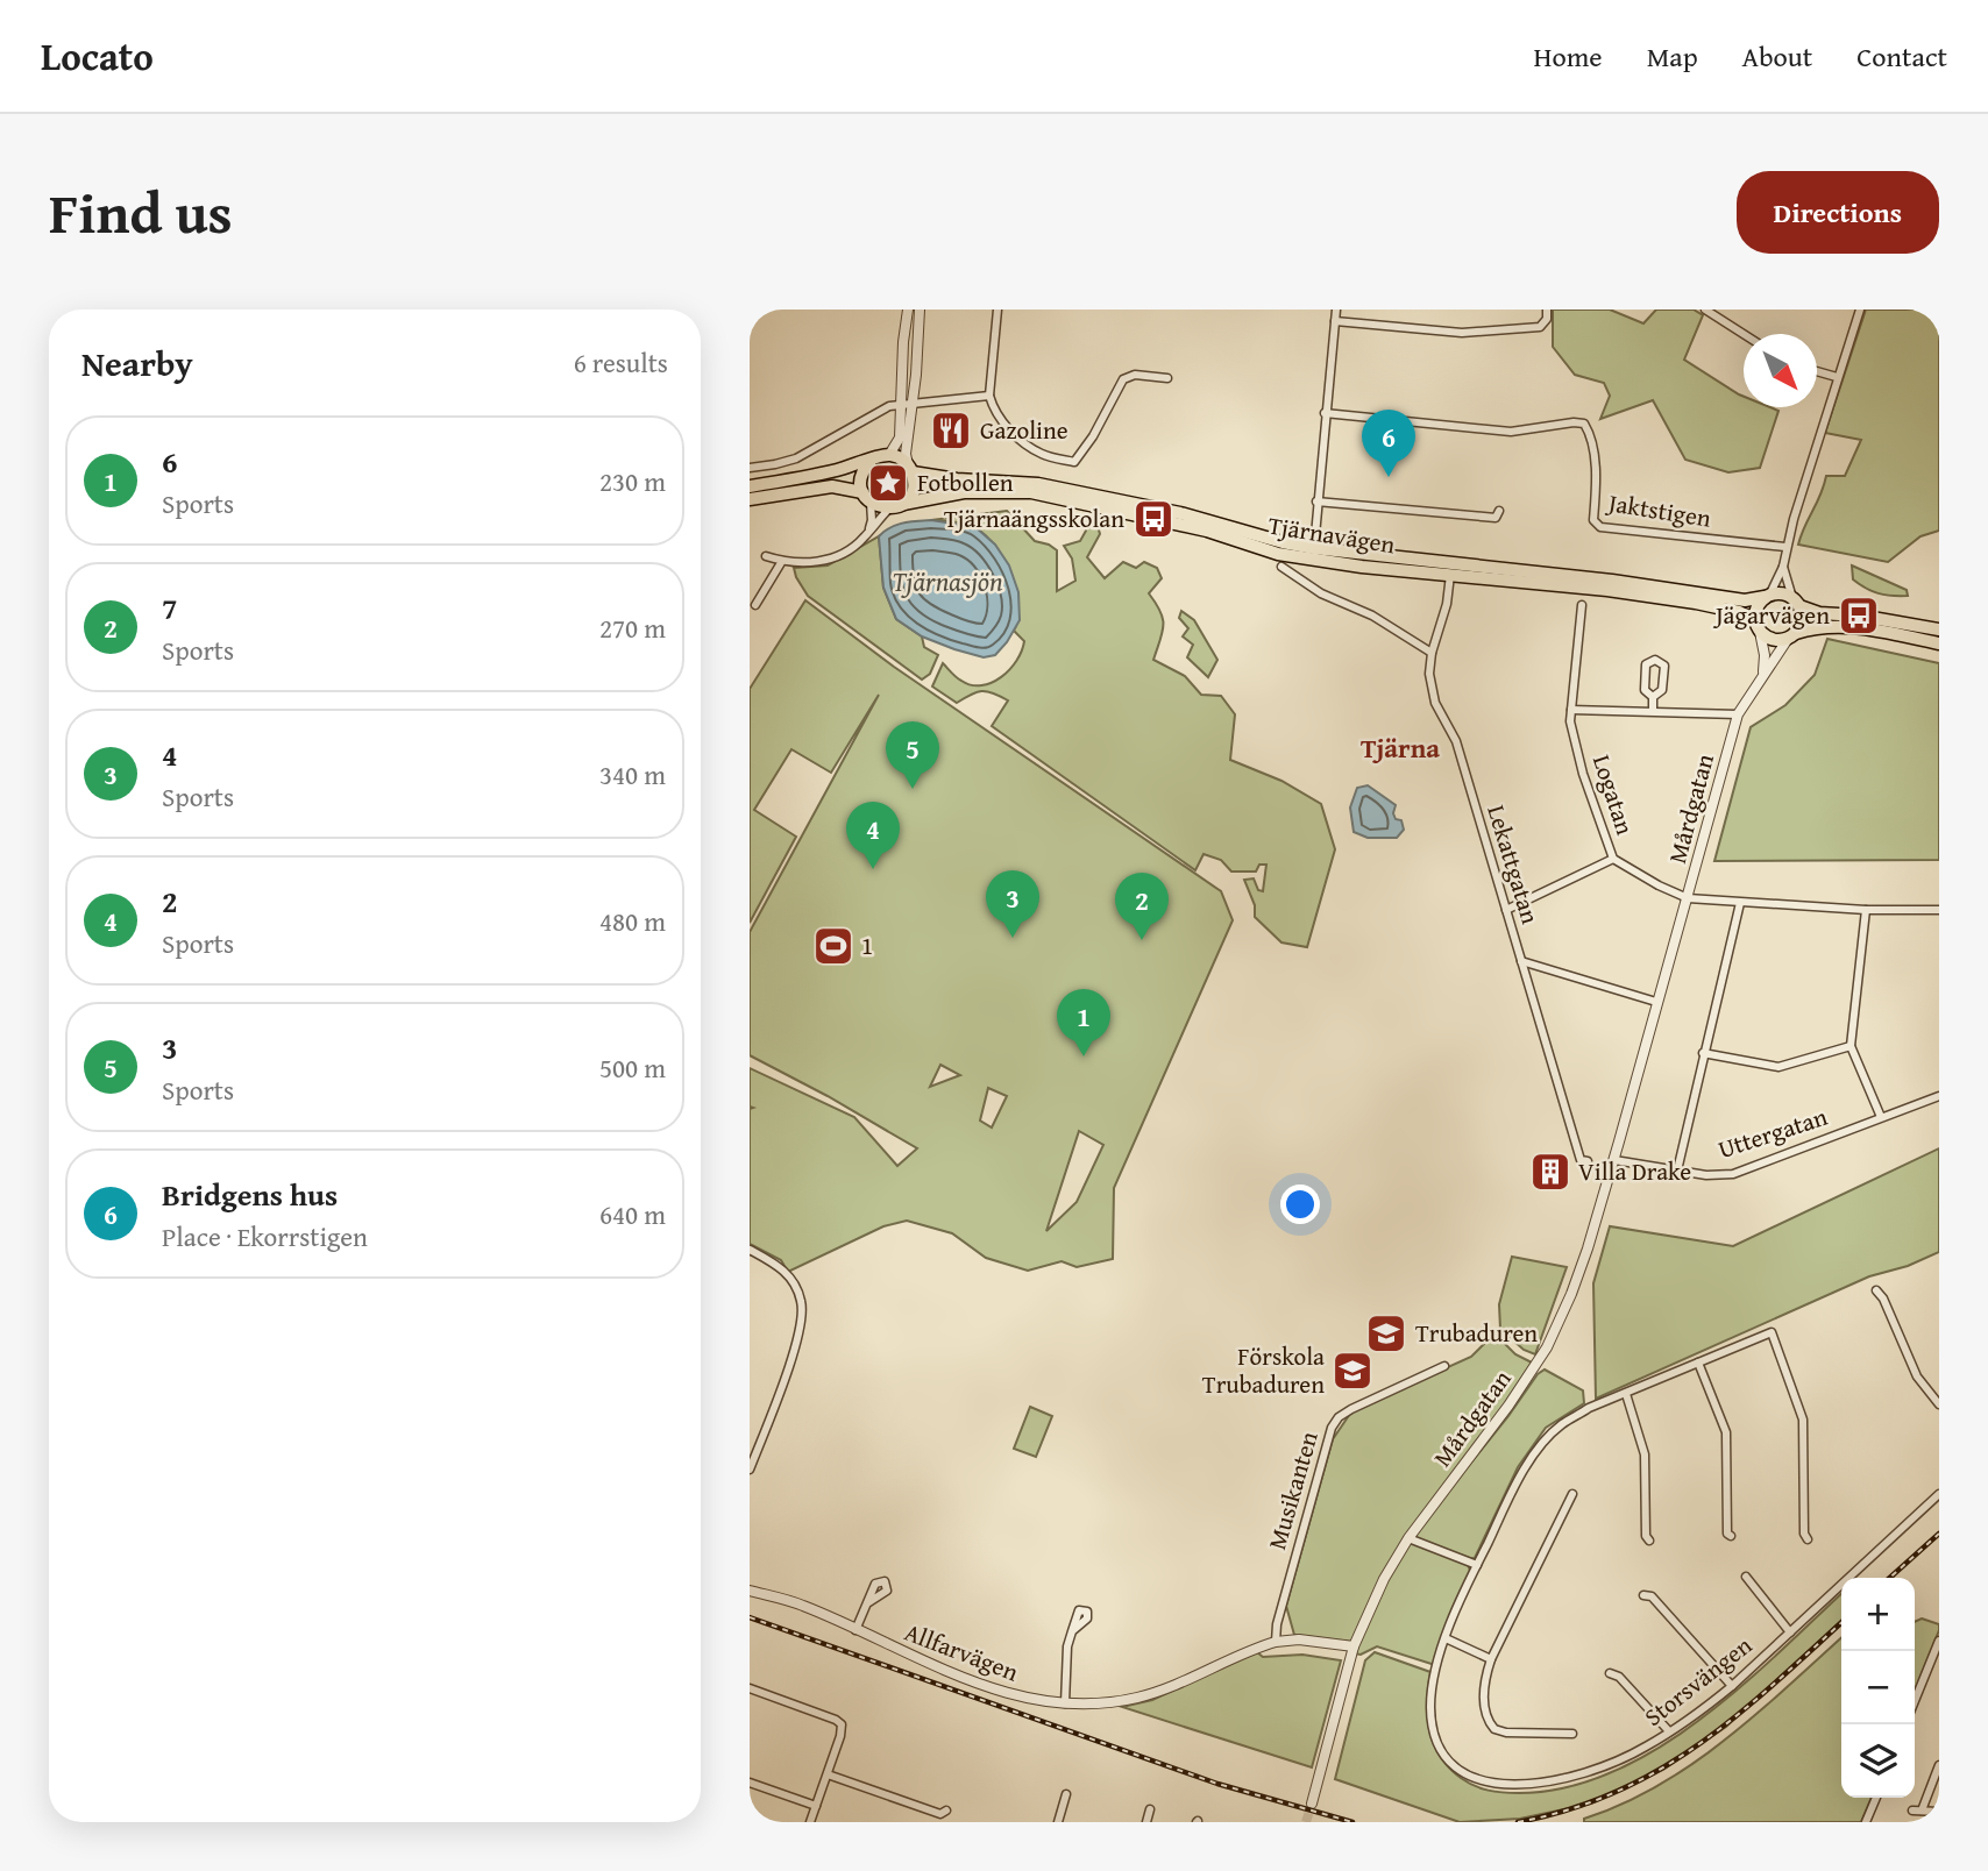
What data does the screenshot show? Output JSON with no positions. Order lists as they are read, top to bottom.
{
  "streets": {
    "highway": ["Tjärnavägen"],
    "street": [
      "Jaktstigen",
      "Logatan",
      "Mårdgatan",
      "Lekattgatan",
      "Uttergatan",
      "Musikanten",
      "Allfarvägen",
      "Storsvängen"
    ]
  },
  "crossings": [
    ["Tjärnavägen", "Mårdgatan"],
    ["Tjärnavägen", "Lekattgatan"],
    ["Logatan", "Mårdgatan"],
    ["Mårdgatan", "Uttergatan"],
    ["Mårdgatan", "Allfarvägen"],
    ["Musikanten", "Allfarvägen"]
  ],
  "districts": ["Tjärna"],
  "water": ["Tjärnasjön"],
  "places": {
    "restaurant": ["Gazoline"],
    "place": ["Fotbollen"],
    "bus stop": ["Tjärnaängsskolan", "Jägarvägen"],
    "sports": ["1"],
    "building": ["Villa Drake"],
    "school or university": ["Trubaduren", "Förskola Trubaduren"]
  },
  "north": "bottom right",
  "page": {
    "header": "Locato",
    "nav": [
      "Home",
      "Map",
      "About",
      "Contact"
    ],
    "title": "Find us",
    "buttons": "Directions",
    "heading": ["Nearby", "6 results"],
    "pins": [
      "6",
      "5",
      "4",
      "3",
      "2",
      "1"
    ],
    "list": [
      {
        "mark": "1",
        "name": "6",
        "note": "Sports",
        "value": "230 m"
      },
      {
        "mark": "2",
        "name": "7",
        "note": "Sports",
        "value": "270 m"
      },
      {
        "mark": "3",
        "name": "4",
        "note": "Sports",
        "value": "340 m"
      },
      {
        "mark": "4",
        "name": "2",
        "note": "Sports",
        "value": "480 m"
      },
      {
        "mark": "5",
        "name": "3",
        "note": "Sports",
        "value": "500 m"
      },
      {
        "mark": "6",
        "name": "Bridgens hus",
        "note": "Place · Ekorrstigen",
        "value": "640 m"
      }
    ],
    "map_buttons": ["+", "−"]
  }
}
